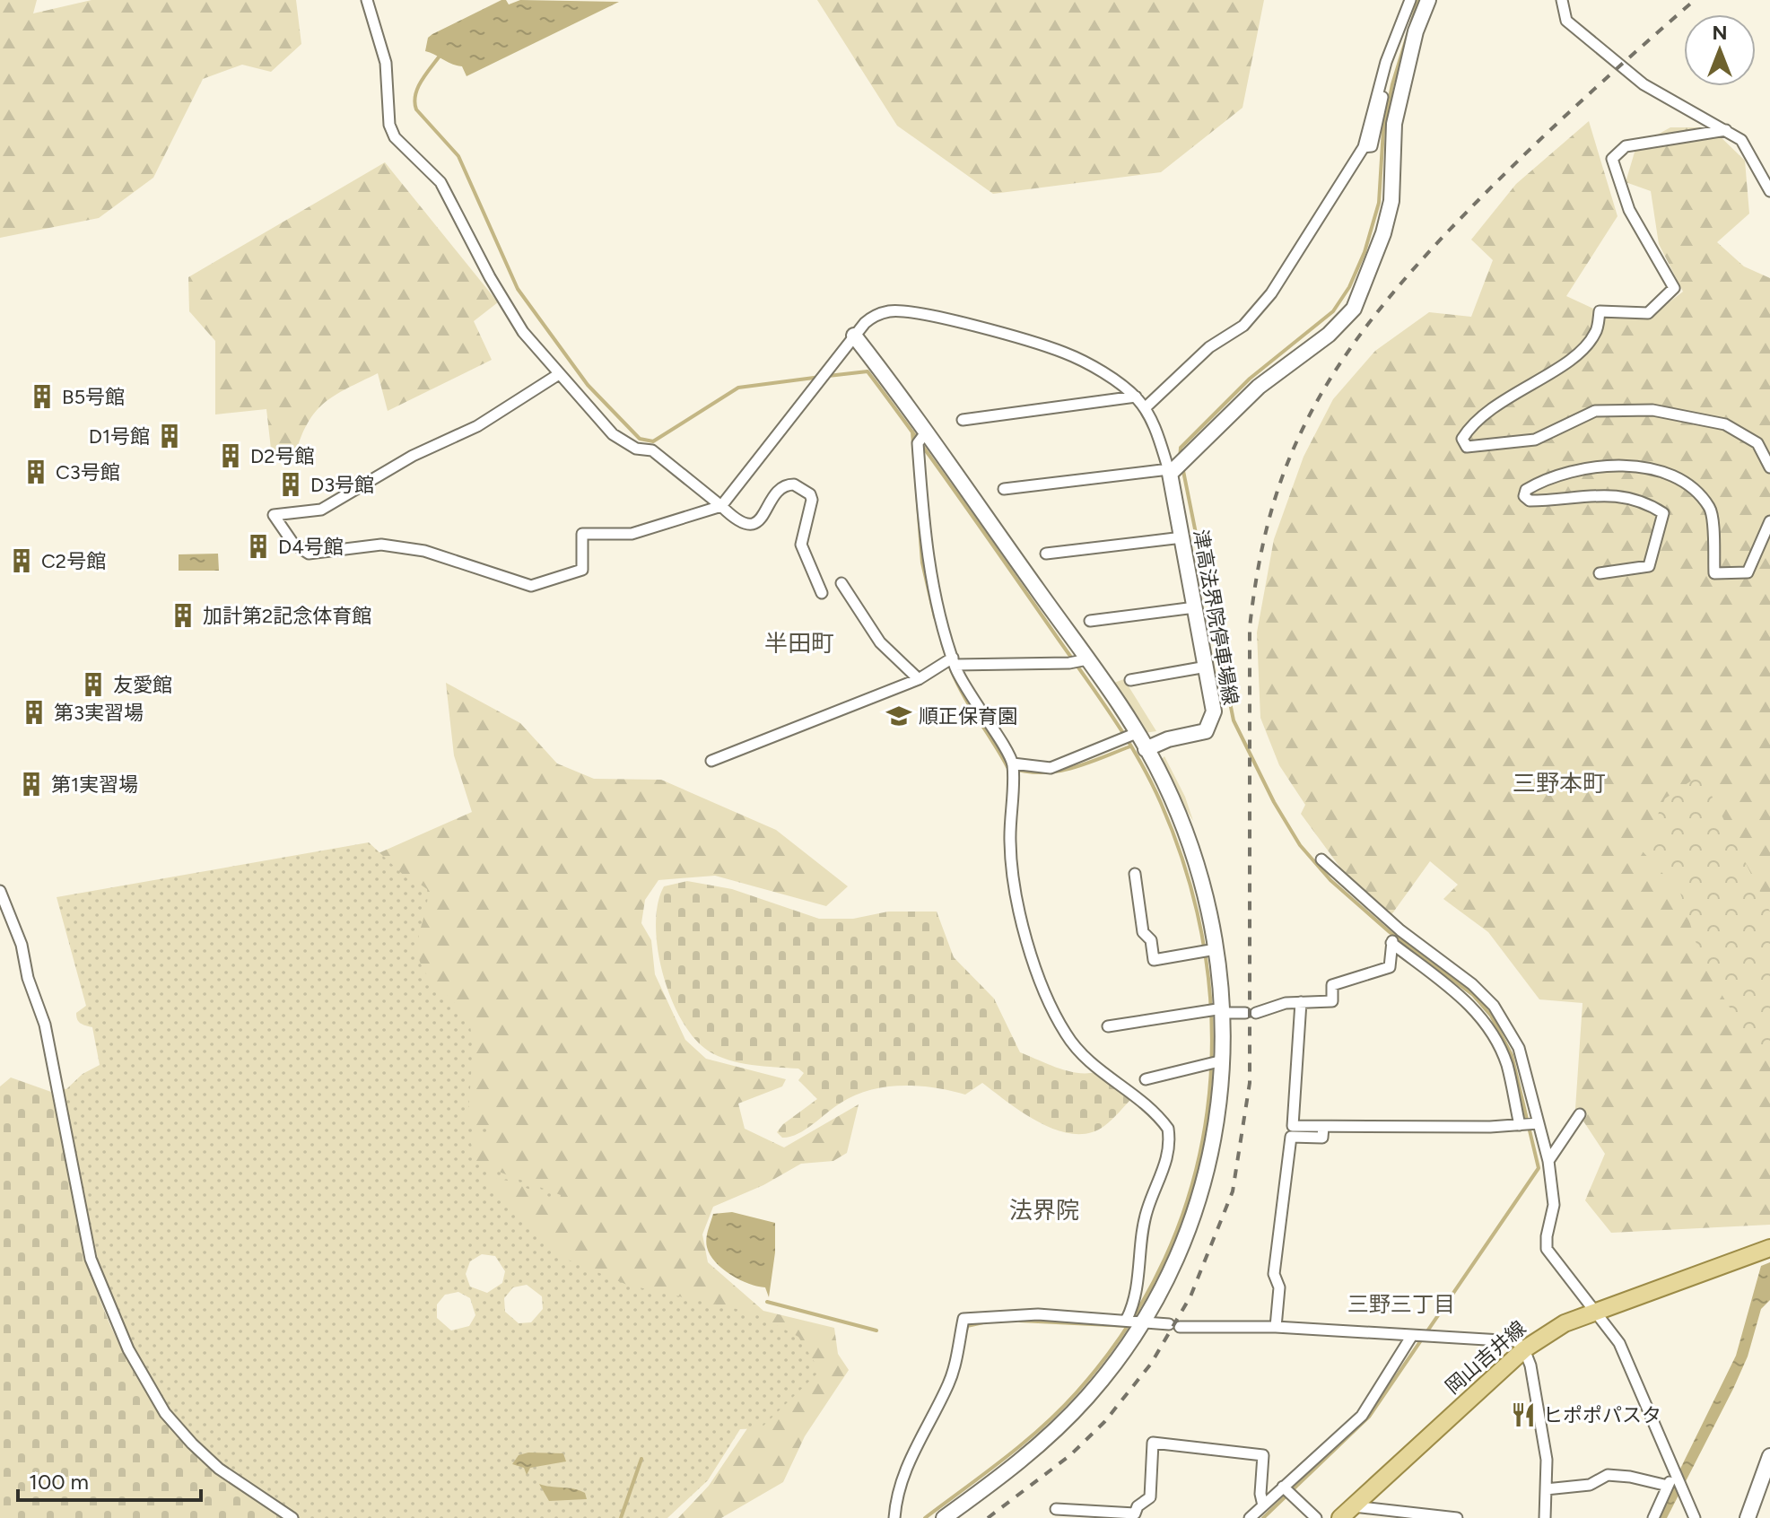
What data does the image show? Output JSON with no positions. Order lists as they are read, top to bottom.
{
  "streets": {
    "main road": ["津高法界院停車場線", "岡山吉井線"]
  },
  "districts": [
    "半田町",
    "三野本町",
    "法界院",
    "三野三丁目"
  ],
  "places": {
    "building": [
      "B5号館",
      "D1号館",
      "D2号館",
      "C3号館",
      "D3号館",
      "D4号館",
      "C2号館",
      "加計第2記念体育館",
      "友愛館",
      "第3実習場",
      "第1実習場"
    ],
    "school or university": ["順正保育園"],
    "restaurant": ["ヒポポパスタ"]
  },
  "scale_bar": "100 m",
  "north": "top"
}
